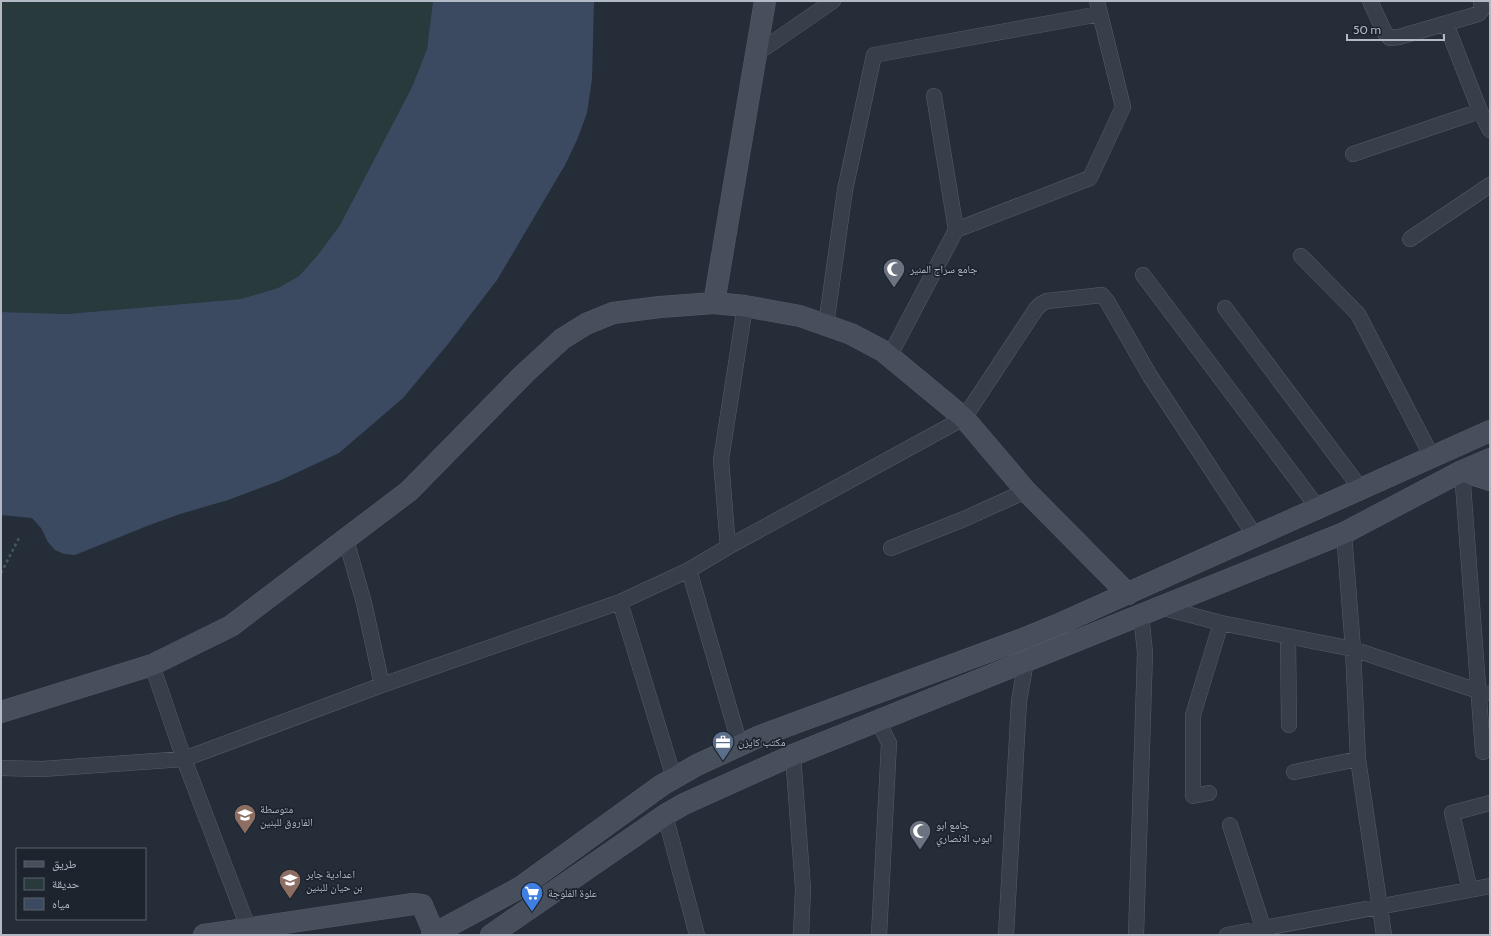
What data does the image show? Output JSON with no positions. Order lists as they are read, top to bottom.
{
  "places": {
    "mosque": ["جامع سراج المنير", "جامع ابو ايوب الانصاري"],
    "office": ["مكتب كايزن"],
    "school or university": ["متوسطة الفاروق للبنين", "اعدادية جابر بن حيان للبنين"],
    "supermarket": ["علوة الفلوجة"]
  },
  "legend": ["طريق", "حديقة", "مياه"],
  "scale_bar": "50 m"
}
